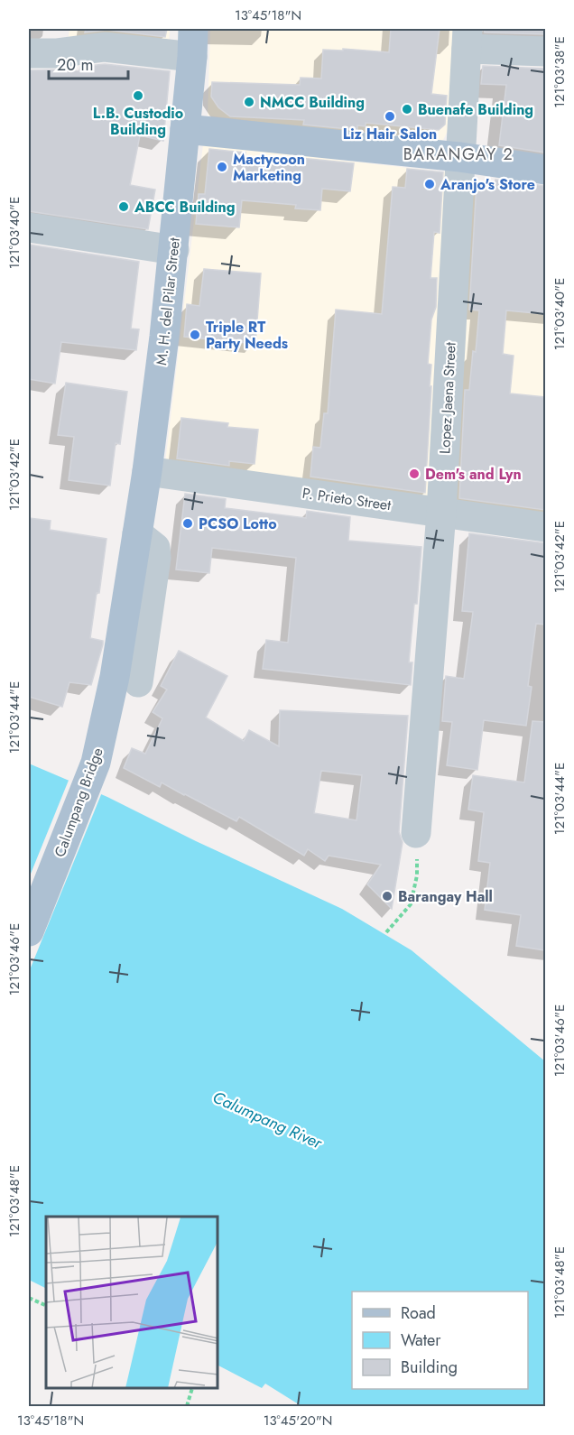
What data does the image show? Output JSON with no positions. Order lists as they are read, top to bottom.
{
  "streets": {
    "main road": ["M. H. del Pilar Street", "Calumpang Bridge"],
    "street": ["Lopez Jaena Street", "P. Prieto Street"]
  },
  "crossings": [
    ["M. H. del Pilar Street", "P. Prieto Street"],
    ["M. H. del Pilar Street", "Calumpang Bridge"],
    ["Lopez Jaena Street", "P. Prieto Street"]
  ],
  "districts": ["BARANGAY 2"],
  "water": ["Calumpang River"],
  "places": [
    "L.B. Custodio Building",
    "NMCC Building",
    "Buenafe Building",
    "Liz Hair Salon",
    "Mactycoon Marketing",
    "Aranjo's Store",
    "ABCC Building",
    "Triple RT Party Needs",
    "Dem's and Lyn",
    "PCSO Lotto",
    "Barangay Hall"
  ],
  "legend": ["Road", "Water", "Building"],
  "scale_bar": "20 m",
  "coordinates": [
    "13°45'18\"N",
    "121°03'38\"E",
    "121°03'40\"E",
    "121°03'42\"E",
    "121°03'44\"E",
    "121°03'46\"E",
    "121°03'48\"E",
    "13°45'20\"N"
  ]
}
